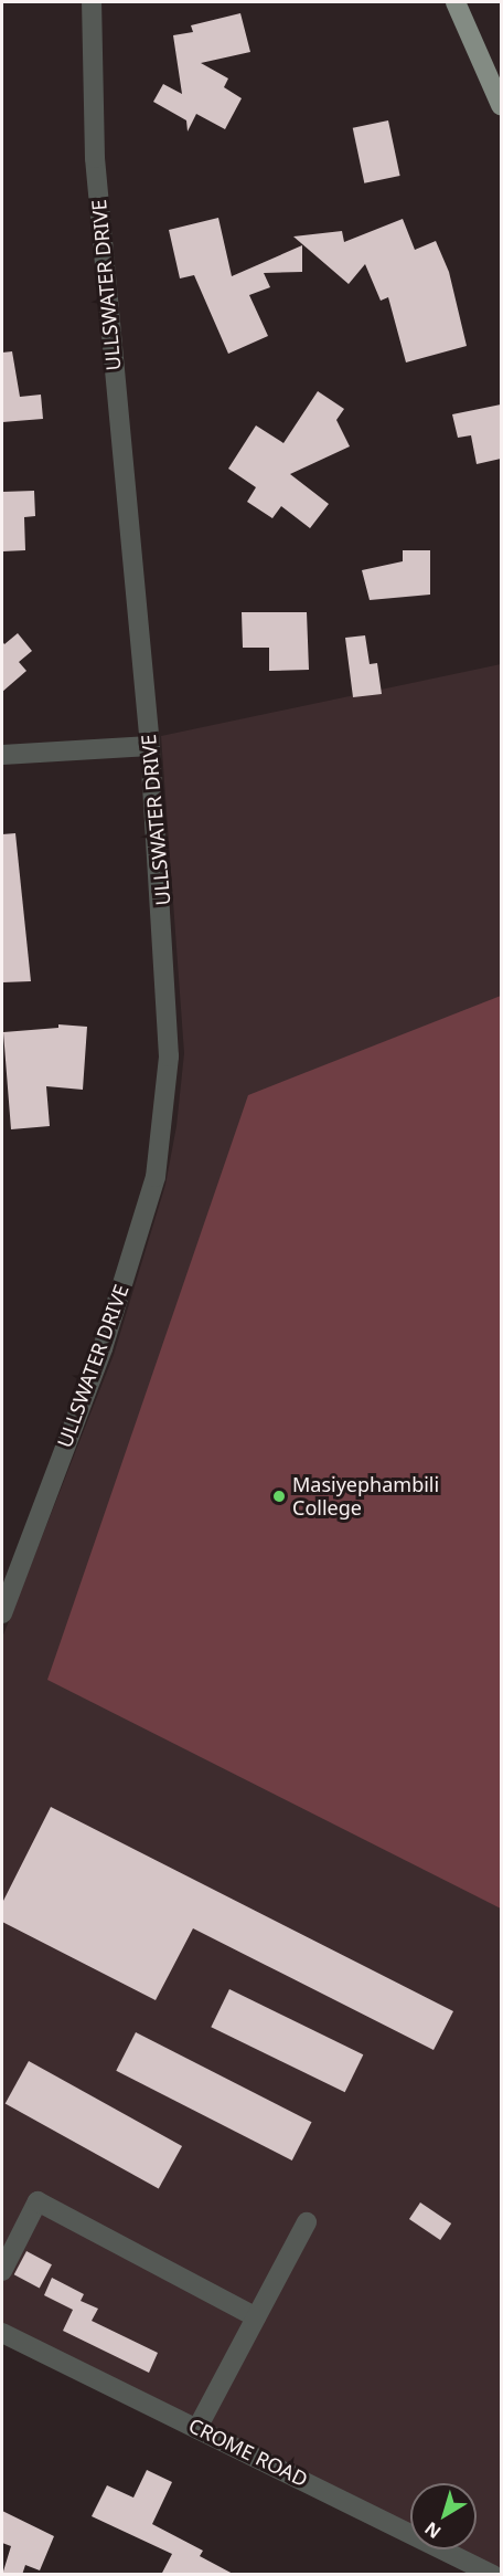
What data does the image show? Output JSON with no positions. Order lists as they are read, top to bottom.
{
  "streets": {
    "street": ["ULLSWATER DRIVE", "CROME ROAD"]
  },
  "places": ["Masiyephambili College"],
  "north": "bottom left"
}
